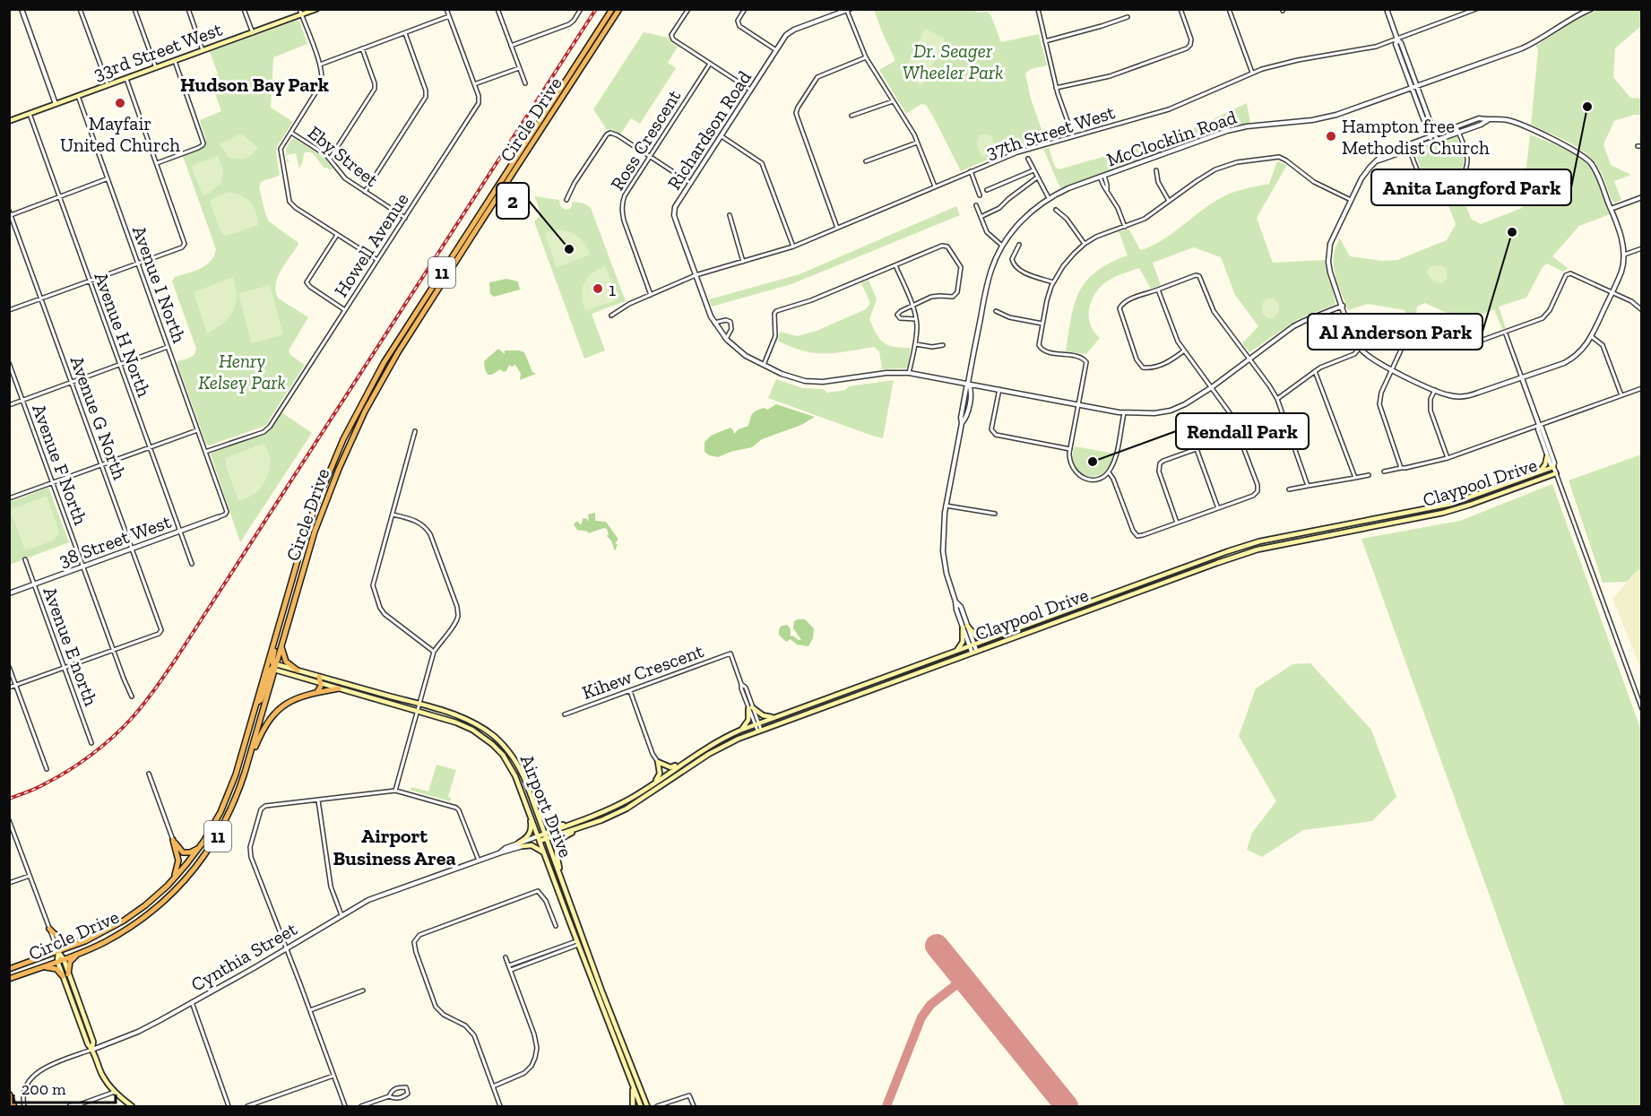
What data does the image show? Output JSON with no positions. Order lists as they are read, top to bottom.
{
  "streets": {
    "highway": ["Circle Drive", "11"],
    "main road": ["33rd Street West", "Claypool Drive", "Airport Drive"],
    "street": [
      "Richardson Road",
      "37th Street West",
      "McClocklin Road",
      "Ross Crescent",
      "Eby Street",
      "Howell Avenue",
      "Avenue I North",
      "Avenue H North",
      "Avenue G North",
      "Avenue F North",
      "38 Street West",
      "Avenue E north",
      "Kihew Crescent",
      "Cynthia Street"
    ]
  },
  "crossings": [
    ["33rd Street West", "Avenue I North"],
    ["33rd Street West", "Avenue H North"],
    ["Circle Drive", "Airport Drive"],
    ["Richardson Road", "37th Street West"],
    ["Richardson Road", "McClocklin Road"],
    ["37th Street West", "Ross Crescent"],
    ["McClocklin Road", "Claypool Drive"],
    ["Eby Street", "Howell Avenue"],
    ["Howell Avenue", "Avenue I North"],
    ["Avenue I North", "38 Street West"],
    ["Avenue H North", "38 Street West"],
    ["Avenue G North", "Avenue F North"],
    ["Avenue G North", "38 Street West"],
    ["Avenue F North", "38 Street West"],
    ["Claypool Drive", "Airport Drive"],
    ["Claypool Drive", "Cynthia Street"],
    ["38 Street West", "Avenue E north"],
    ["Airport Drive", "Cynthia Street"]
  ],
  "districts": ["Hudson Bay Park", "Airport Business Area"],
  "parks": ["Dr. Seager Wheeler Park", "Henry Kelsey Park"],
  "places": [
    "Mayfair United Church",
    "Anita Langford Park",
    "Hampton free Methodist Church",
    "Al Anderson Park",
    "2",
    "1",
    "Rendall Park"
  ],
  "scale_bar": "200 m"
}
